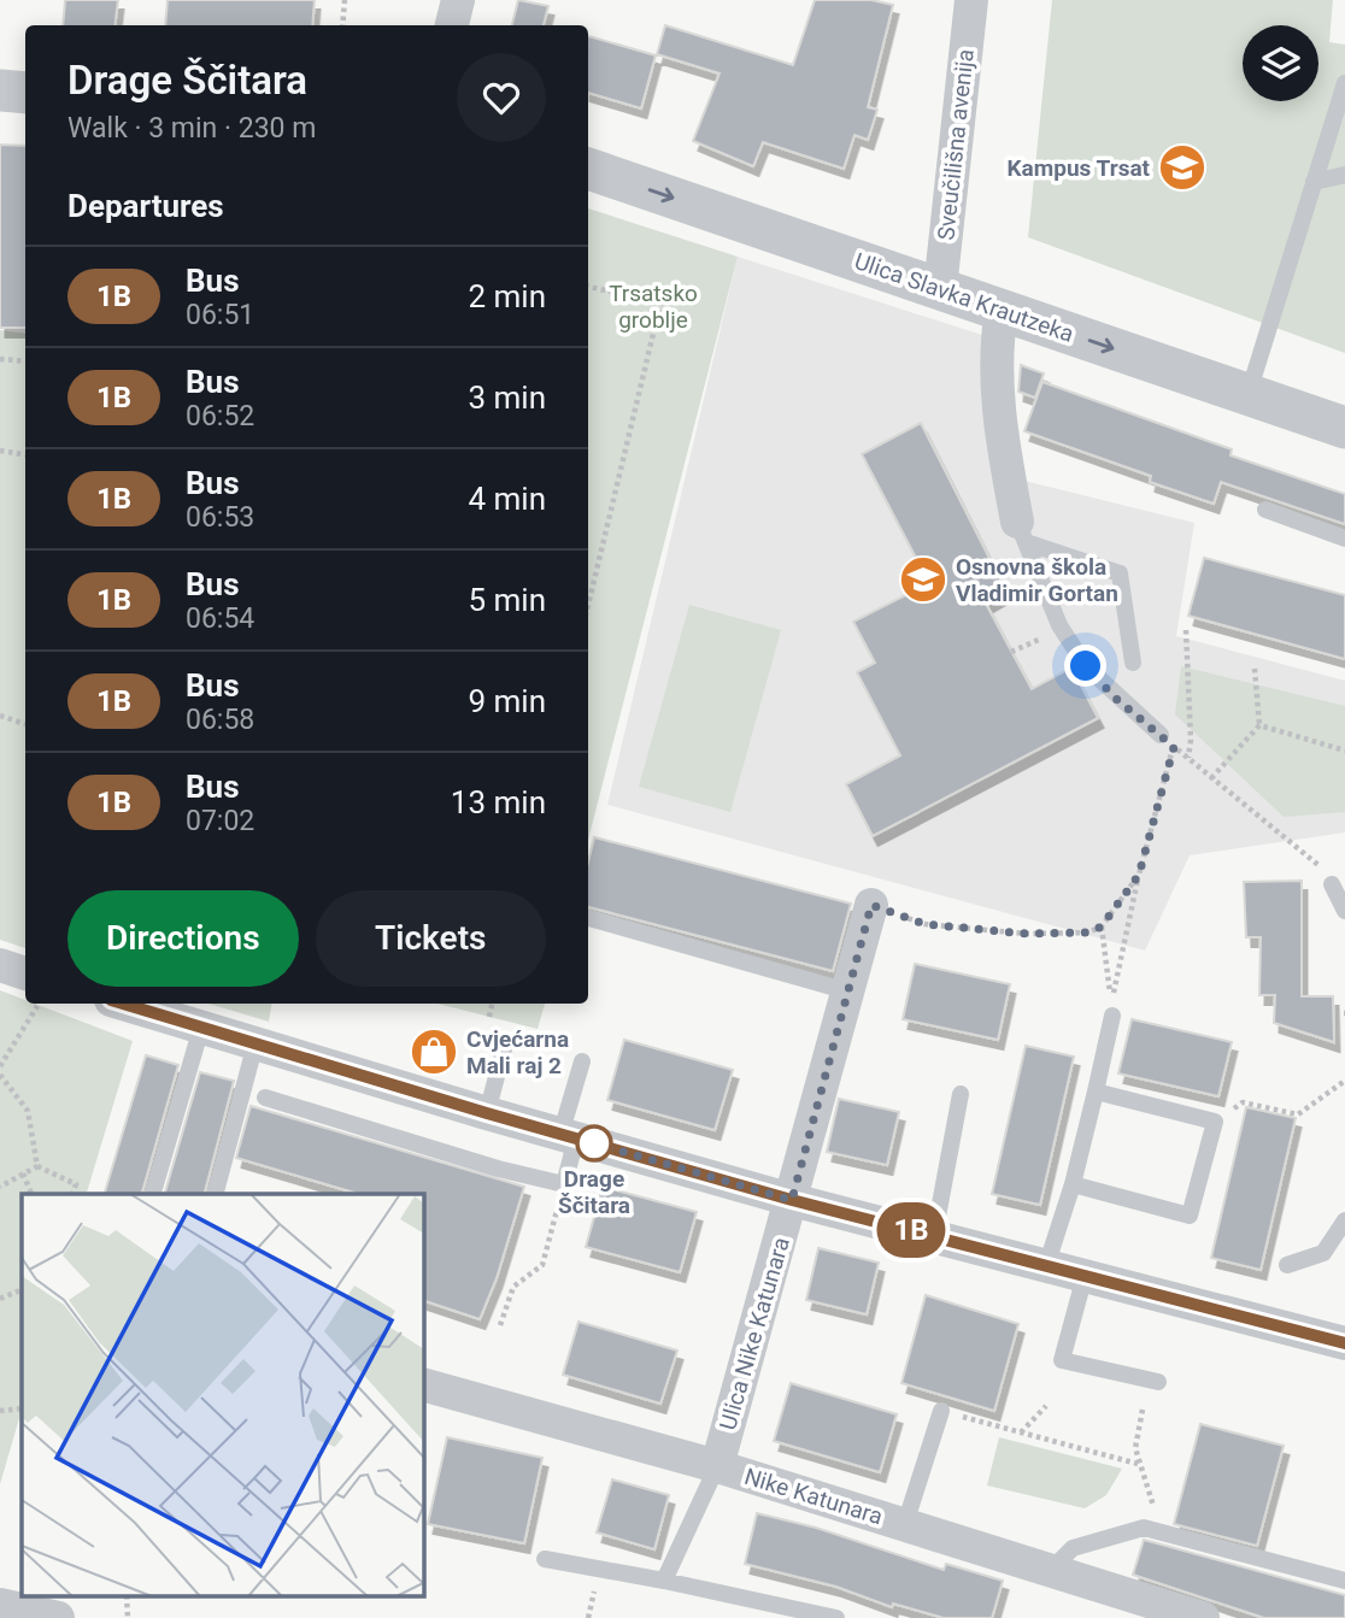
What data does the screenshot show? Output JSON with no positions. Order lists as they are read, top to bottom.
{
  "streets": {
    "street": [
      "Sveučilišna avenija",
      "Ulica Slavka Krautzeka",
      "Ulica Nike Katunara",
      "Nike Katunara"
    ]
  },
  "crossings": [
    ["Sveučilišna avenija", "Ulica Slavka Krautzeka"],
    ["Ulica Nike Katunara", "Nike Katunara"]
  ],
  "one_way": ["Ulica Slavka Krautzeka"],
  "parks": ["Trsatsko groblje"],
  "places": {
    "school or university": ["Kampus Trsat", "Osnovna škola Vladimir Gortan"],
    "shop": ["Cvjećarna Mali raj 2"],
    "other": ["Drage Ščitara"]
  },
  "lines": ["bus line 1B"],
  "page": {
    "on_map": "1B",
    "heading": [
      ["Drage Ščitara", "Walk · 3 min · 230 m"],
      "Departures"
    ],
    "list": [
      {
        "mark": "1B",
        "name": "Bus",
        "note": "06:51",
        "value": "2 min"
      },
      {
        "mark": "1B",
        "name": "Bus",
        "note": "06:52",
        "value": "3 min"
      },
      {
        "mark": "1B",
        "name": "Bus",
        "note": "06:53",
        "value": "4 min"
      },
      {
        "mark": "1B",
        "name": "Bus",
        "note": "06:54",
        "value": "5 min"
      },
      {
        "mark": "1B",
        "name": "Bus",
        "note": "06:58",
        "value": "9 min"
      },
      {
        "mark": "1B",
        "name": "Bus",
        "note": "07:02",
        "value": "13 min"
      }
    ],
    "buttons": ["Directions", "Tickets"]
  }
}
